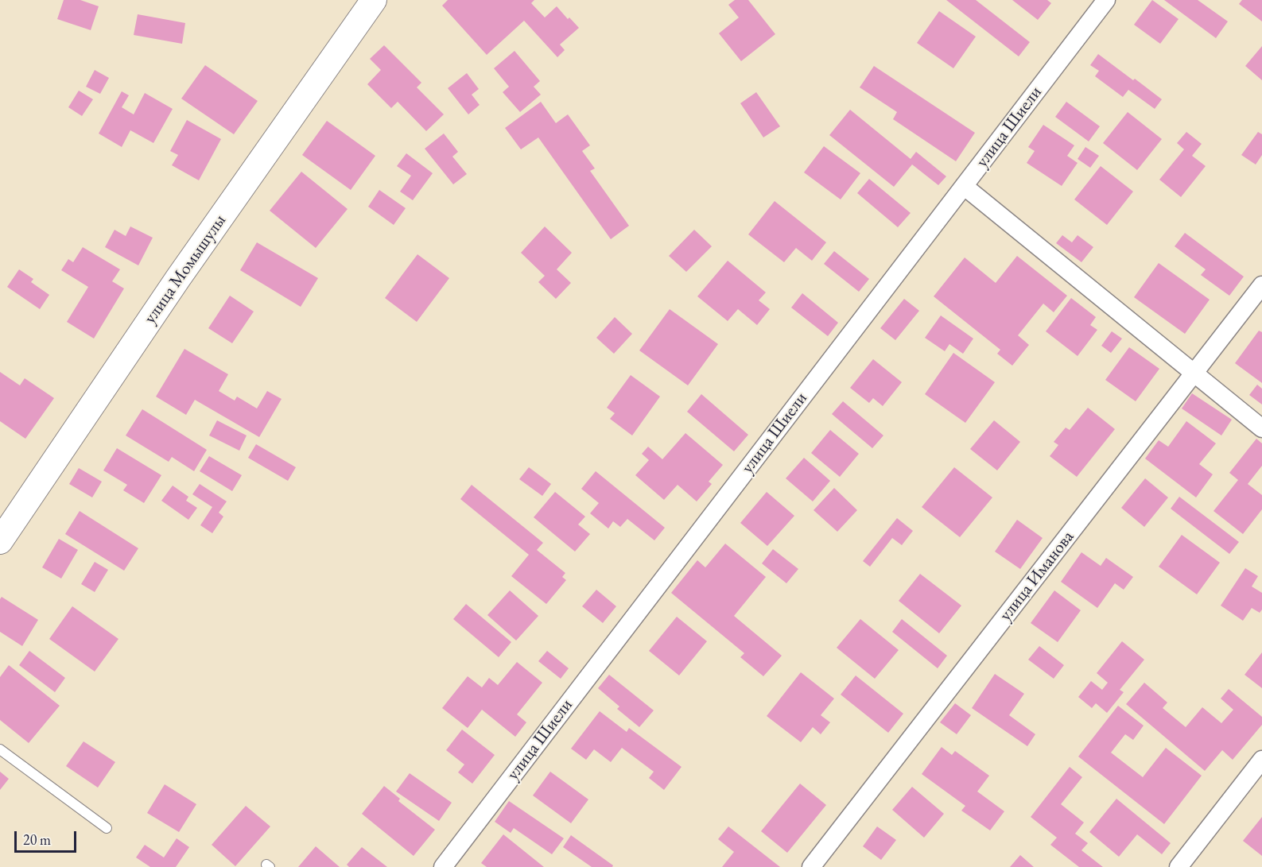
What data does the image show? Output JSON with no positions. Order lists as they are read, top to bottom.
{
  "streets": {
    "street": ["улица Шиели", "улица Момышулы", "улица Иманова"]
  },
  "scale_bar": "20 m"
}
